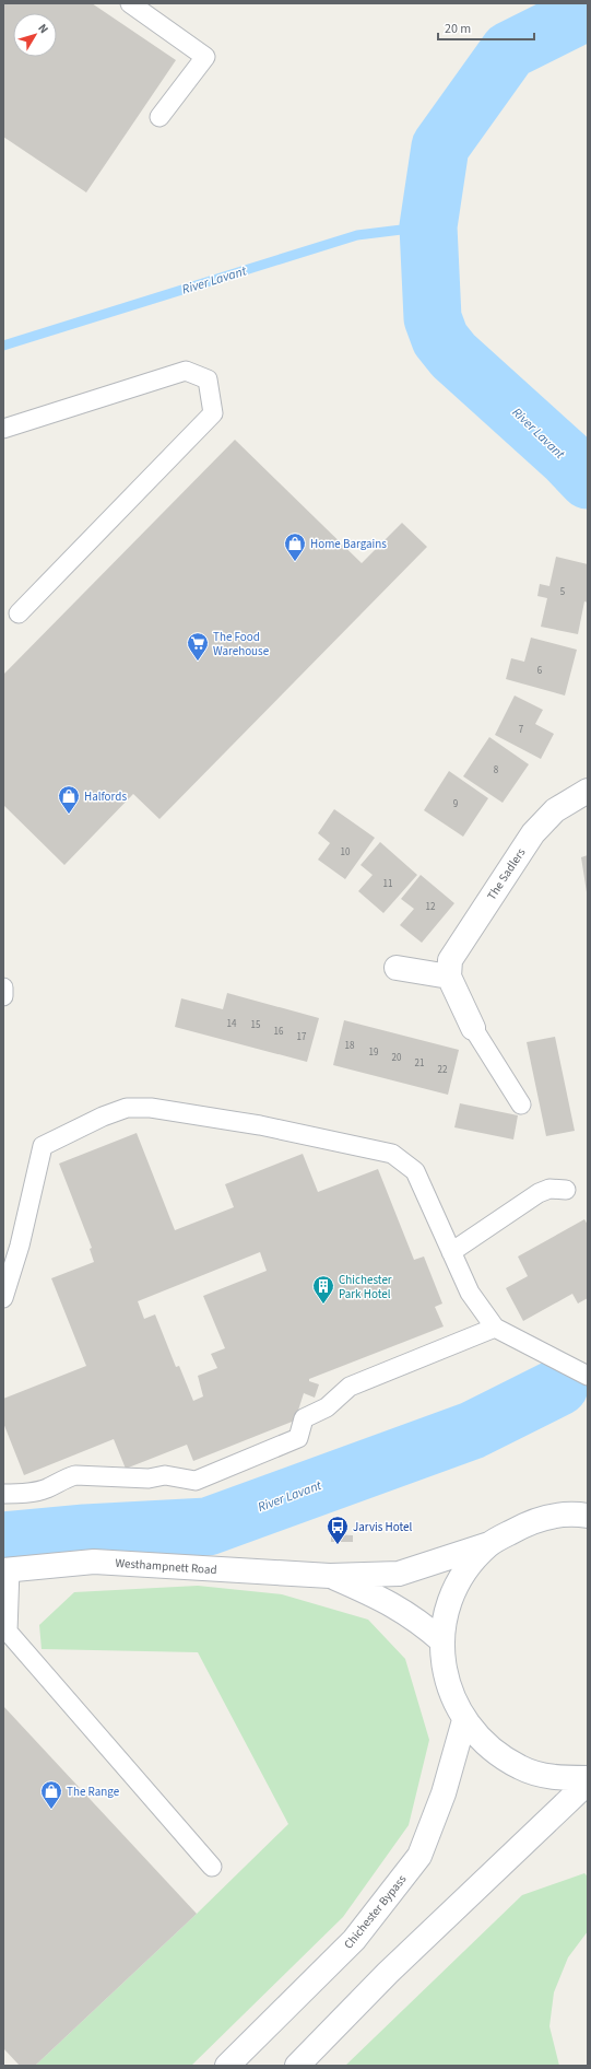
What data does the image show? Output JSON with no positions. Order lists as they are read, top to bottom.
{
  "streets": {
    "street": ["The Sadlers", "Westhampnett Road", "Chichester Bypass"]
  },
  "water": ["River Lavant"],
  "places": {
    "shop": ["Home Bargains", "Halfords", "The Range"],
    "supermarket": ["The Food Warehouse"],
    "building": ["Chichester Park Hotel"],
    "bus stop": ["Jarvis Hotel"]
  },
  "house_numbers": [
    "5",
    "6",
    "7",
    "8",
    "9",
    "10",
    "11",
    "12",
    "14",
    "15",
    "16",
    "17",
    "18",
    "19",
    "20",
    "21",
    "22"
  ],
  "scale_bar": "20 m",
  "north": "top right"
}
